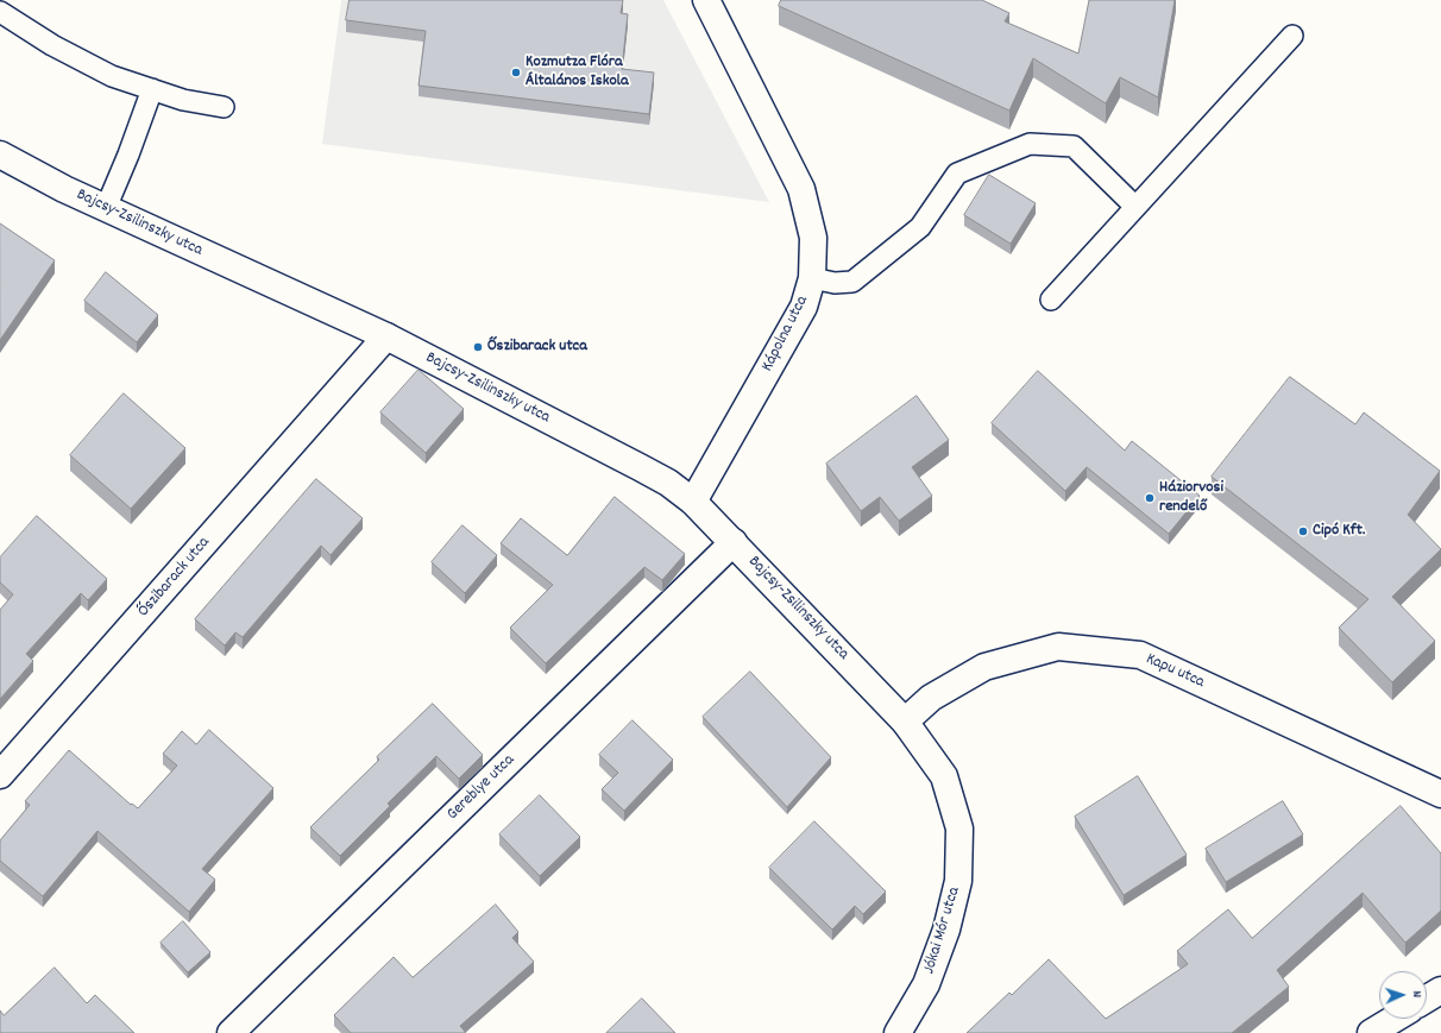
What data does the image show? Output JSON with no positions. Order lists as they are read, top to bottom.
{
  "streets": {
    "street": [
      "Bajcsy-Zsilinszky utca",
      "Kápolna utca",
      "Őszibarack utca",
      "Kapu utca",
      "Gereblye utca",
      "Jókai Mór utca"
    ]
  },
  "crossings": [
    ["Bajcsy-Zsilinszky utca", "Kápolna utca"],
    ["Bajcsy-Zsilinszky utca", "Őszibarack utca"],
    ["Bajcsy-Zsilinszky utca", "Kapu utca"],
    ["Bajcsy-Zsilinszky utca", "Gereblye utca"],
    ["Bajcsy-Zsilinszky utca", "Jókai Mór utca"],
    ["Kapu utca", "Jókai Mór utca"]
  ],
  "places": [
    "Kozmutza Flóra Általános Iskola",
    "Őszibarack utca",
    "Háziorvosi rendelő",
    "Cipó Kft."
  ],
  "north": "right"
}
